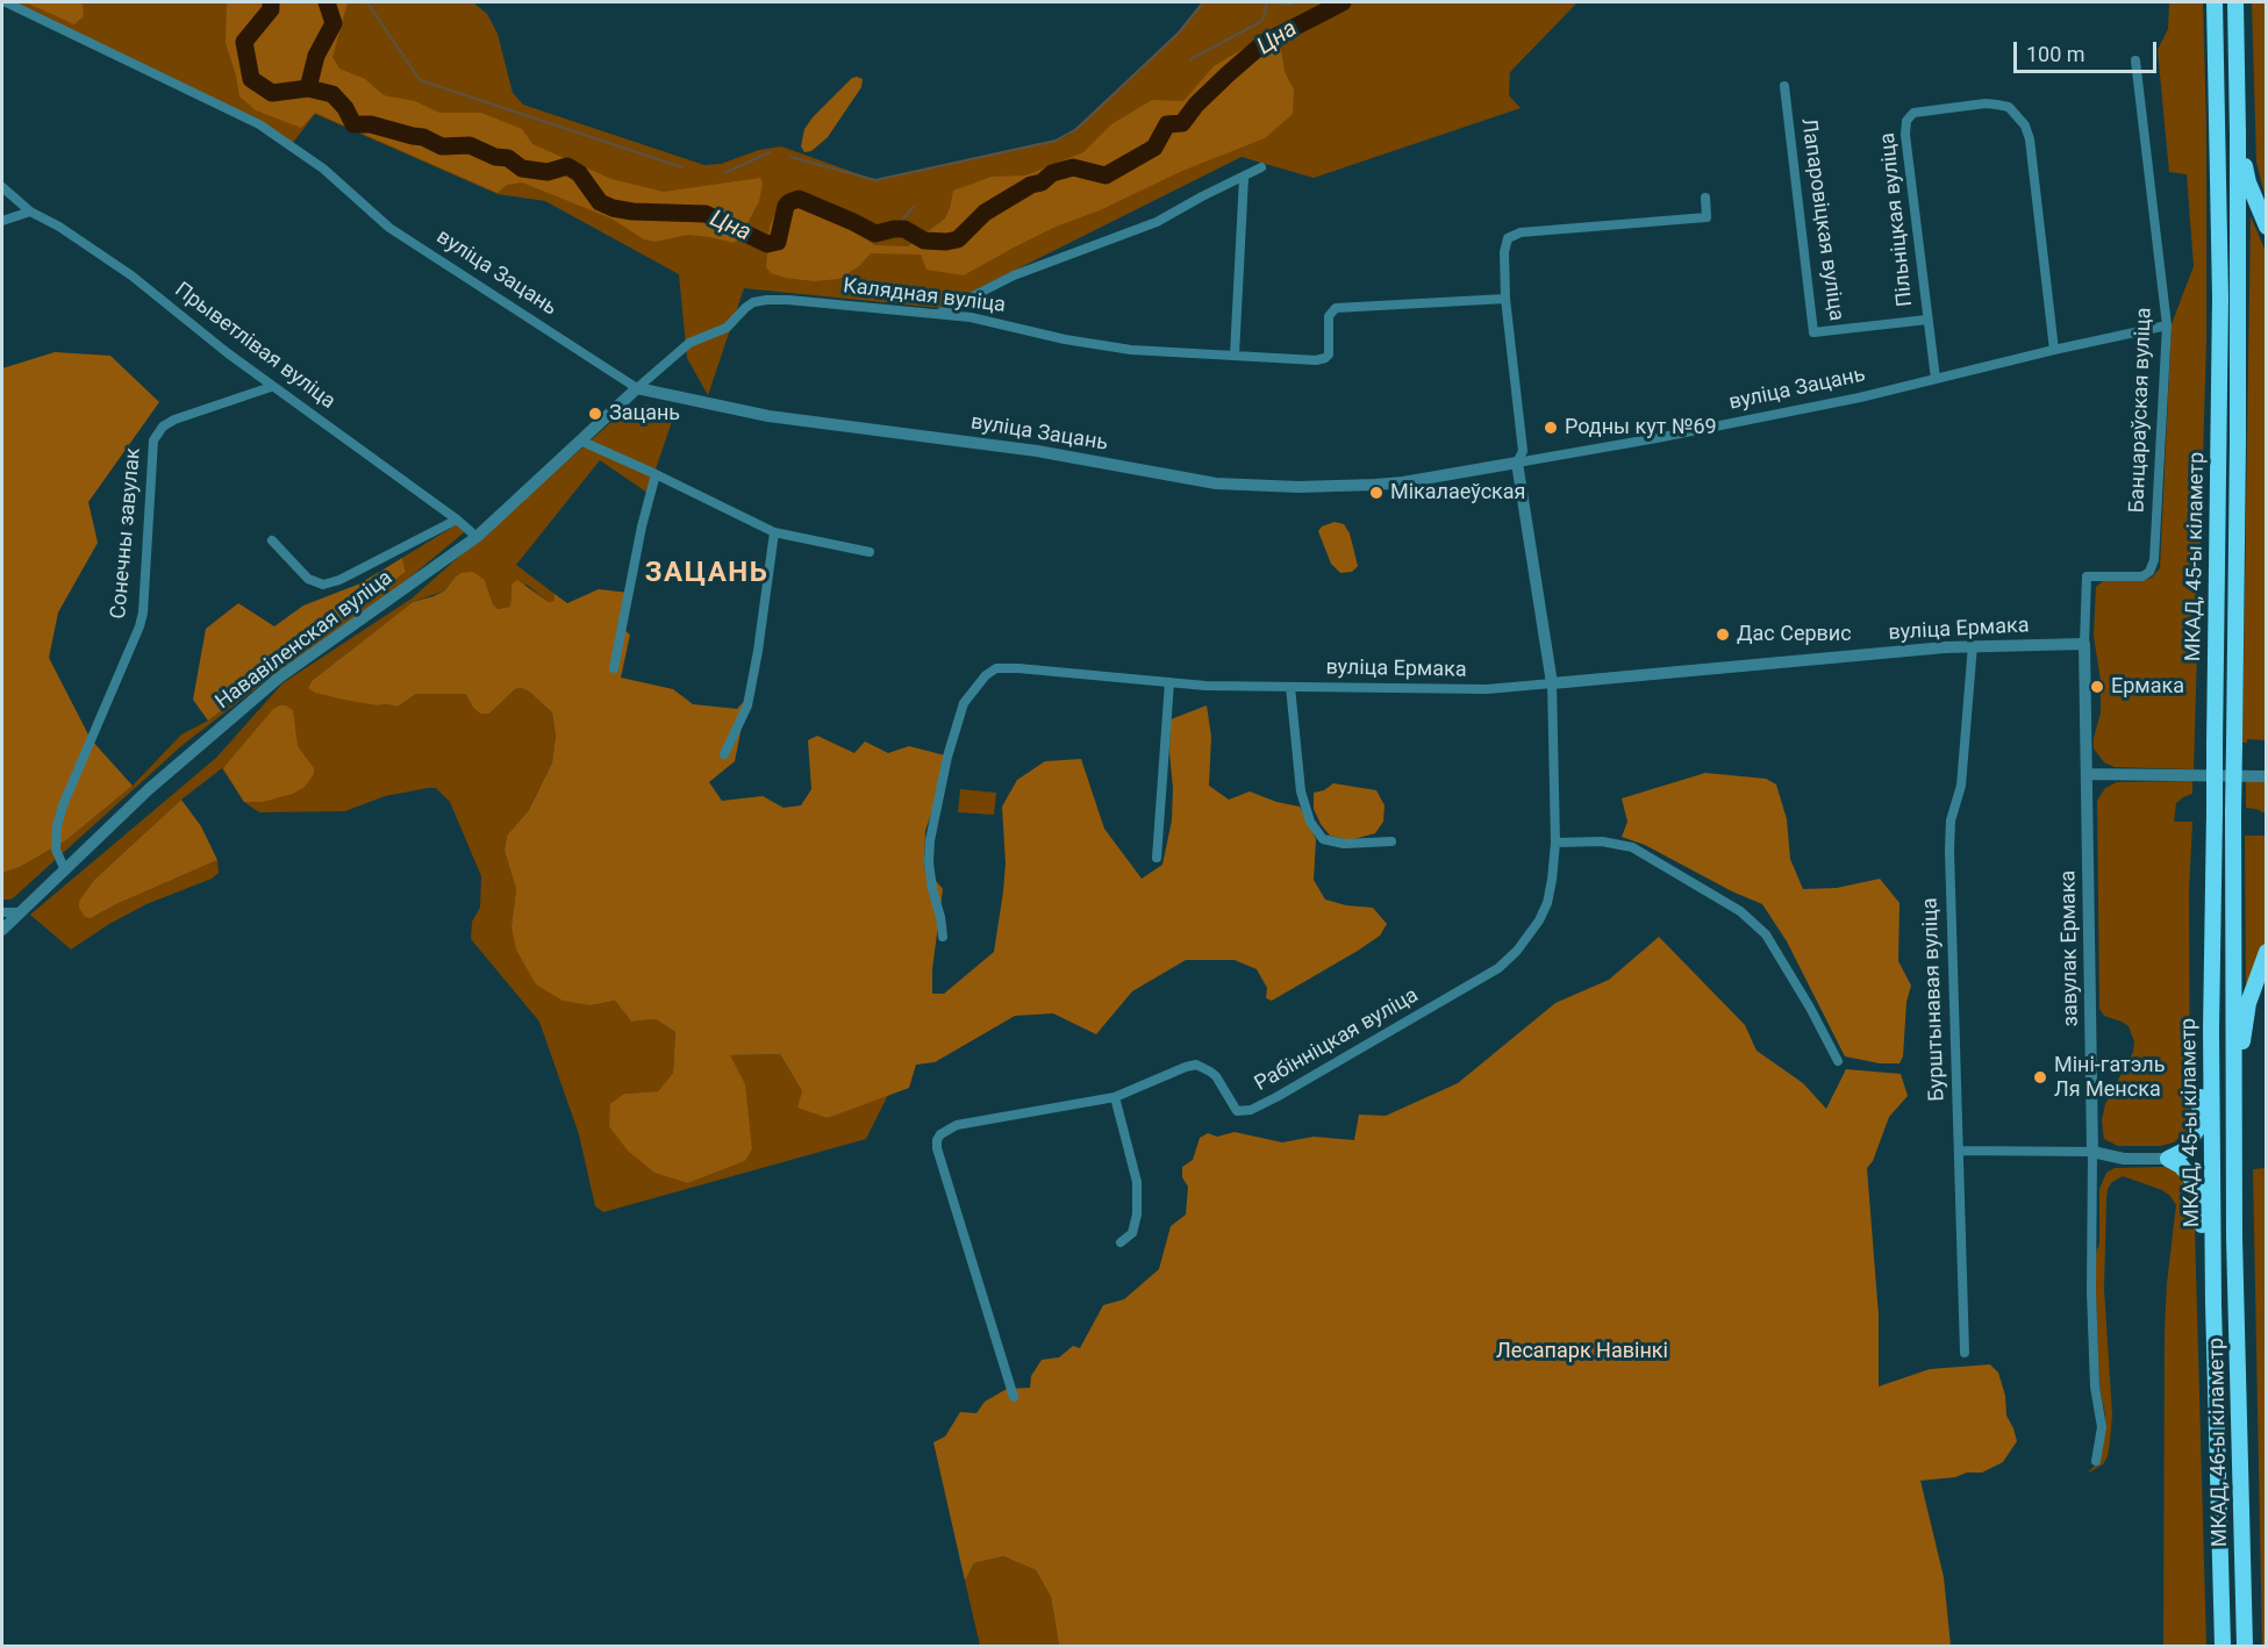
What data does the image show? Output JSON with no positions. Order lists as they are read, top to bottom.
{
  "streets": {
    "highway": ["МКАД, 45-ы кіламетр", "МКАД, 46-ы кіламетр"],
    "street": [
      "Лапаровіцкая вуліца",
      "Пільніцкая вуліца",
      "вуліца Зацань",
      "Калядная вуліца",
      "Прыветлівая вуліца",
      "Банцараўская вуліца",
      "Сонечны завулак",
      "вуліца Ермака",
      "Нававіленская вуліца",
      "завулак Ермака",
      "Бурштынавая вуліца",
      "Рабінніцкая вуліца"
    ]
  },
  "crossings": [
    ["Лапаровіцкая вуліца", "Пільніцкая вуліца"],
    ["Пільніцкая вуліца", "вуліца Зацань"],
    ["вуліца Зацань", "Калядная вуліца"],
    ["вуліца Зацань", "Банцараўская вуліца"],
    ["вуліца Зацань", "Нававіленская вуліца"],
    ["Калядная вуліца", "Нававіленская вуліца"],
    ["Прыветлівая вуліца", "Сонечны завулак"],
    ["Прыветлівая вуліца", "Нававіленская вуліца"],
    ["Банцараўская вуліца", "вуліца Ермака"],
    ["Банцараўская вуліца", "завулак Ермака"],
    ["Сонечны завулак", "Нававіленская вуліца"],
    ["МКАД, 45-ы кіламетр", "МКАД, 46-ы кіламетр"],
    ["вуліца Ермака", "завулак Ермака"],
    ["вуліца Ермака", "Бурштынавая вуліца"],
    ["вуліца Ермака", "Рабінніцкая вуліца"]
  ],
  "districts": ["ЗАЦАНЬ"],
  "water": ["Цна"],
  "parks": ["Лесапарк Навінкі"],
  "places": [
    "Зацань",
    "Родны кут №69",
    "Мікалаеўская",
    "Дас Сервис",
    "Ермака",
    "Міні-гатэль Ля Менска"
  ],
  "scale_bar": "100 m"
}
